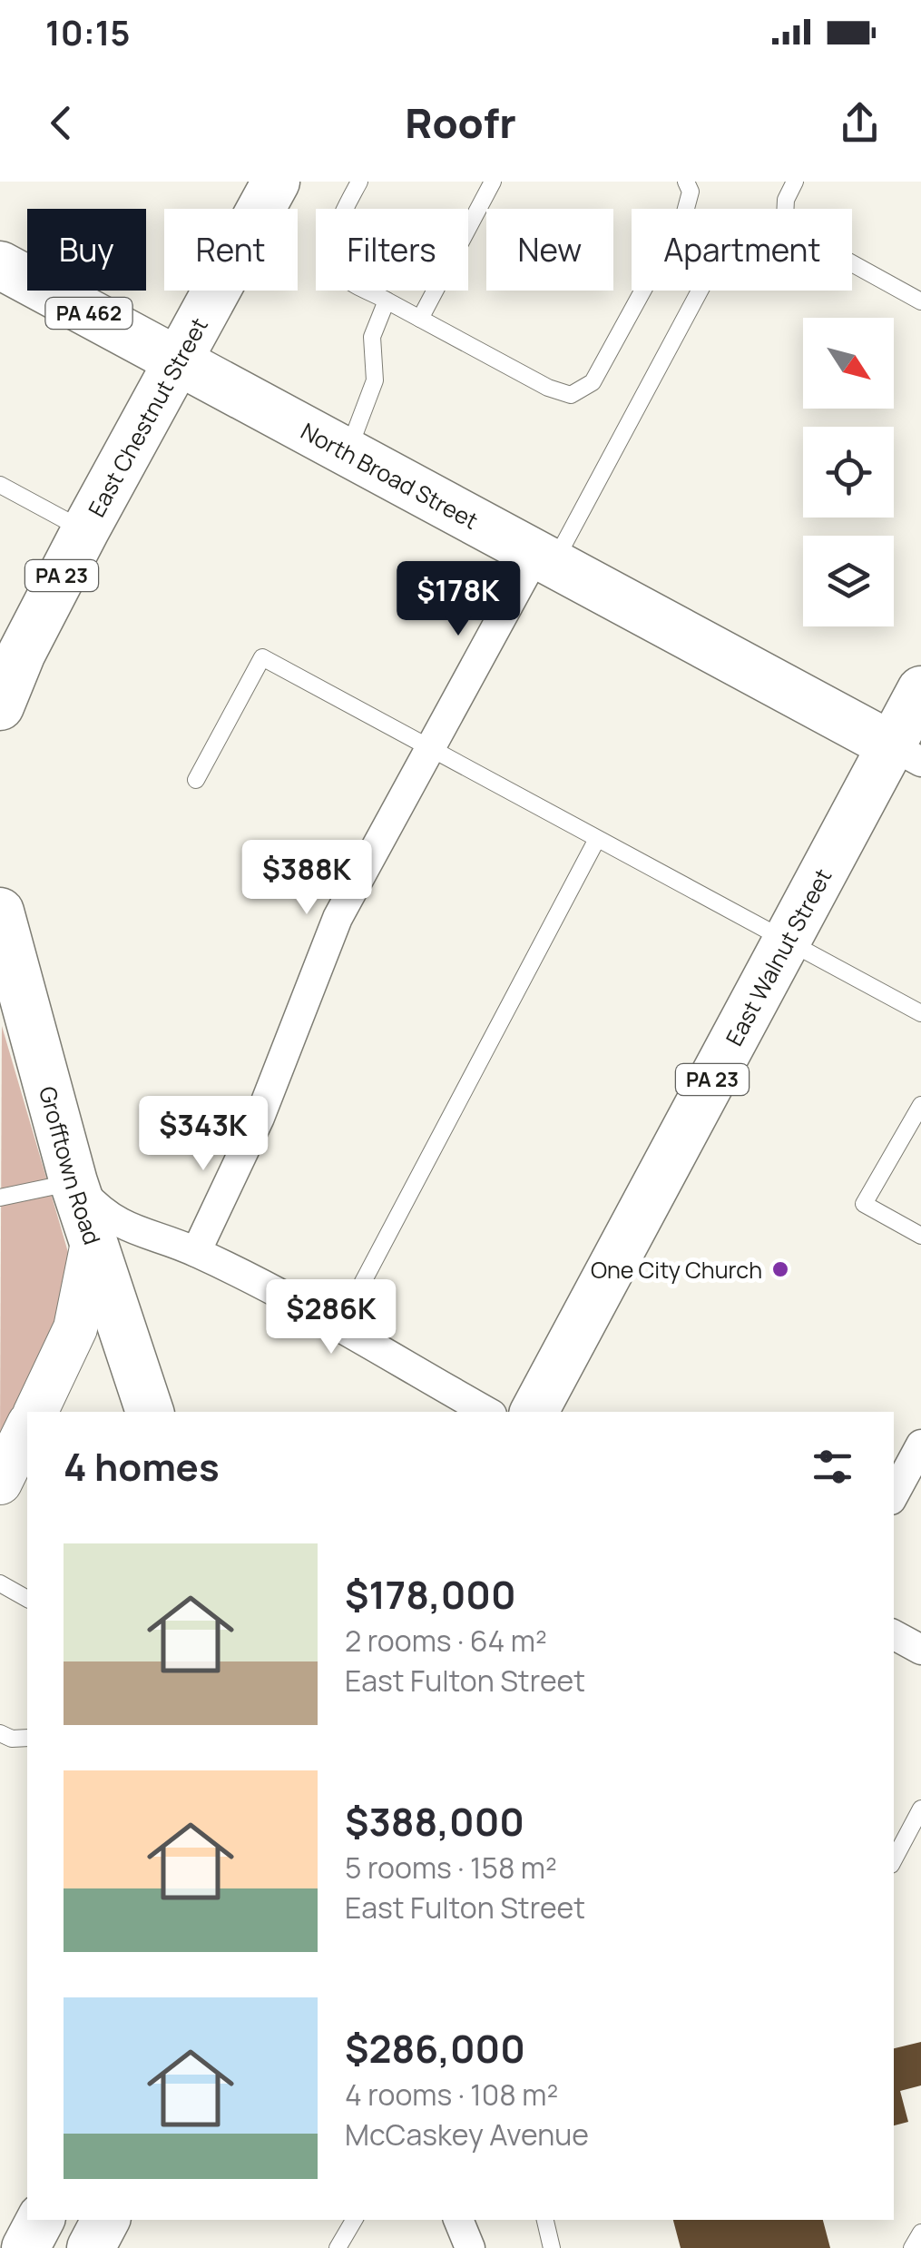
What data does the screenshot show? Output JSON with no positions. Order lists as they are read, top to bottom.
{
  "streets": {
    "main road": [
      "PA 462",
      "East Chestnut Street",
      "North Broad Street",
      "PA 23",
      "East Walnut Street",
      "Grofftown Road"
    ]
  },
  "crossings": [
    ["East Chestnut Street", "North Broad Street"],
    ["North Broad Street", "East Walnut Street"]
  ],
  "places": ["One City Church"],
  "north": "bottom right",
  "page": {
    "status": "10:15",
    "header": "Roofr",
    "chip": [
      "Buy",
      "Rent",
      "Filters",
      "New",
      "Apartment"
    ],
    "price": [
      "$178K",
      "$388K",
      "$343K",
      "$286K"
    ],
    "heading": "4 homes",
    "list": [
      {
        "name": "$178,000",
        "note": "2 rooms · 64 m² · East Fulton Street"
      },
      {
        "name": "$388,000",
        "note": "5 rooms · 158 m² · East Fulton Street"
      },
      {
        "name": "$286,000",
        "note": "4 rooms · 108 m² · McCaskey Avenue"
      }
    ]
  }
}
